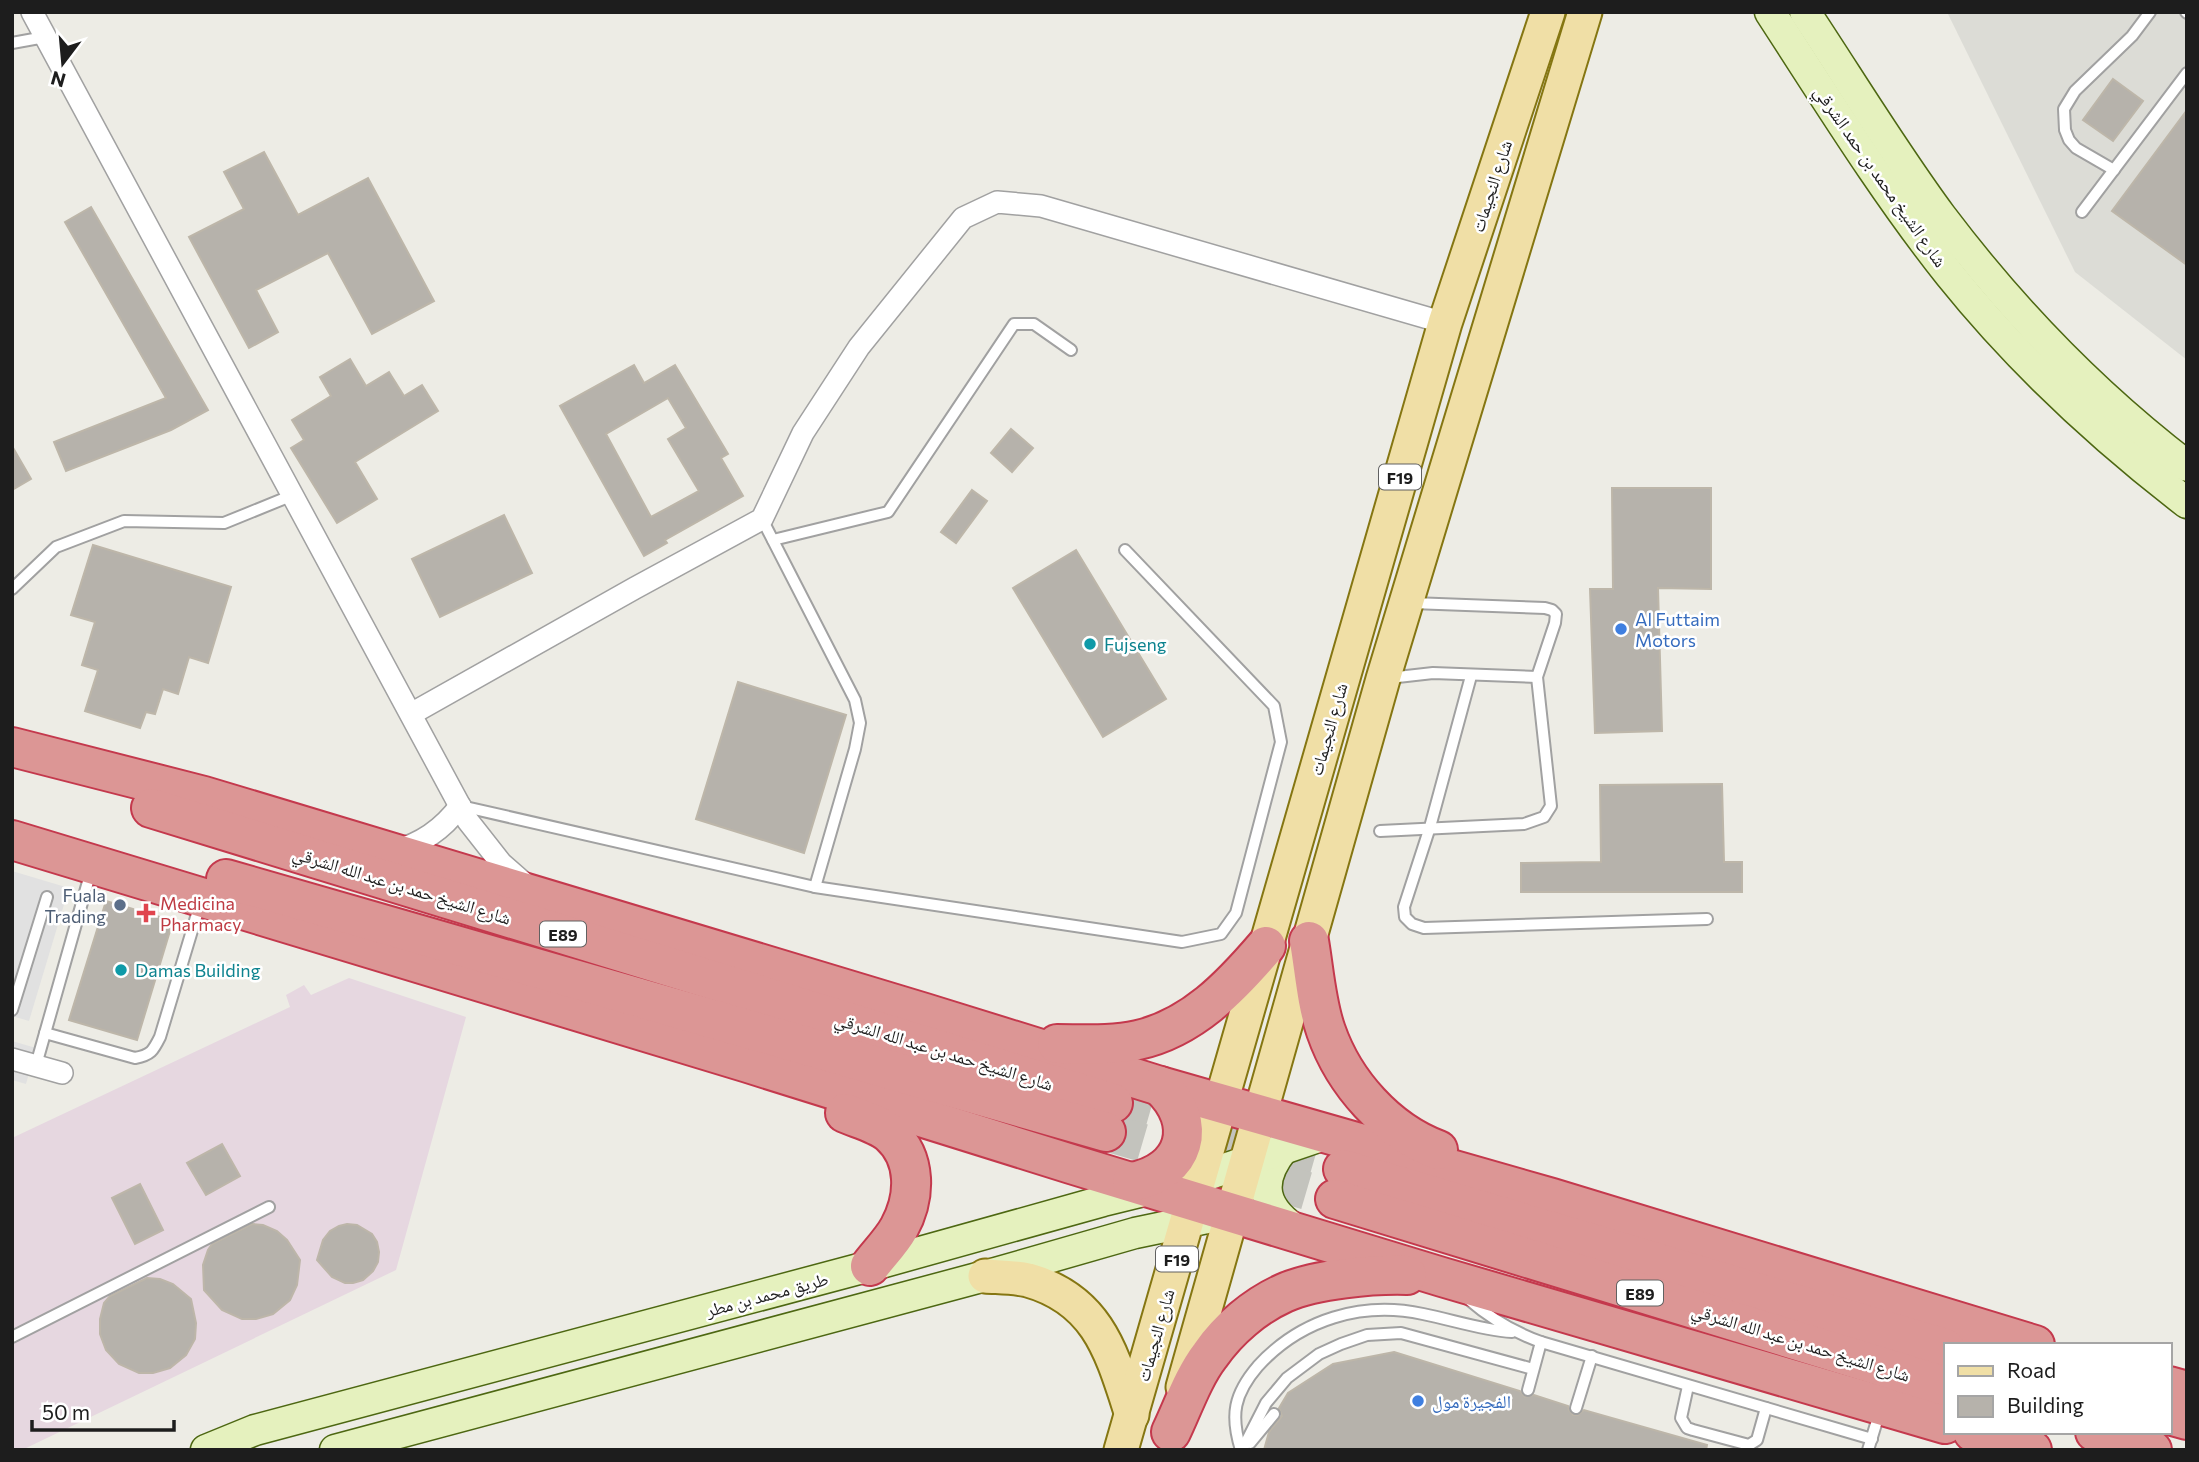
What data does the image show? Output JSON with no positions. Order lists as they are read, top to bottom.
{
  "streets": {
    "highway": ["شارع الشيخ حمد بن عبد الله الشرقي", "E89"],
    "main road": ["شارع النجيمات", "F19"],
    "street": ["شارع الشيخ محمد بن حمد الشرقي", "طريق محمد بن مطر"]
  },
  "places": {
    "other": [
      "Al Futtaim Motors",
      "Fujseng",
      "Fuala Trading",
      "Damas Building",
      "الفجيرة مول"
    ],
    "health": ["Medicina Pharmacy"]
  },
  "legend": ["Road", "Building"],
  "scale_bar": "50 m",
  "north": "bottom"
}
